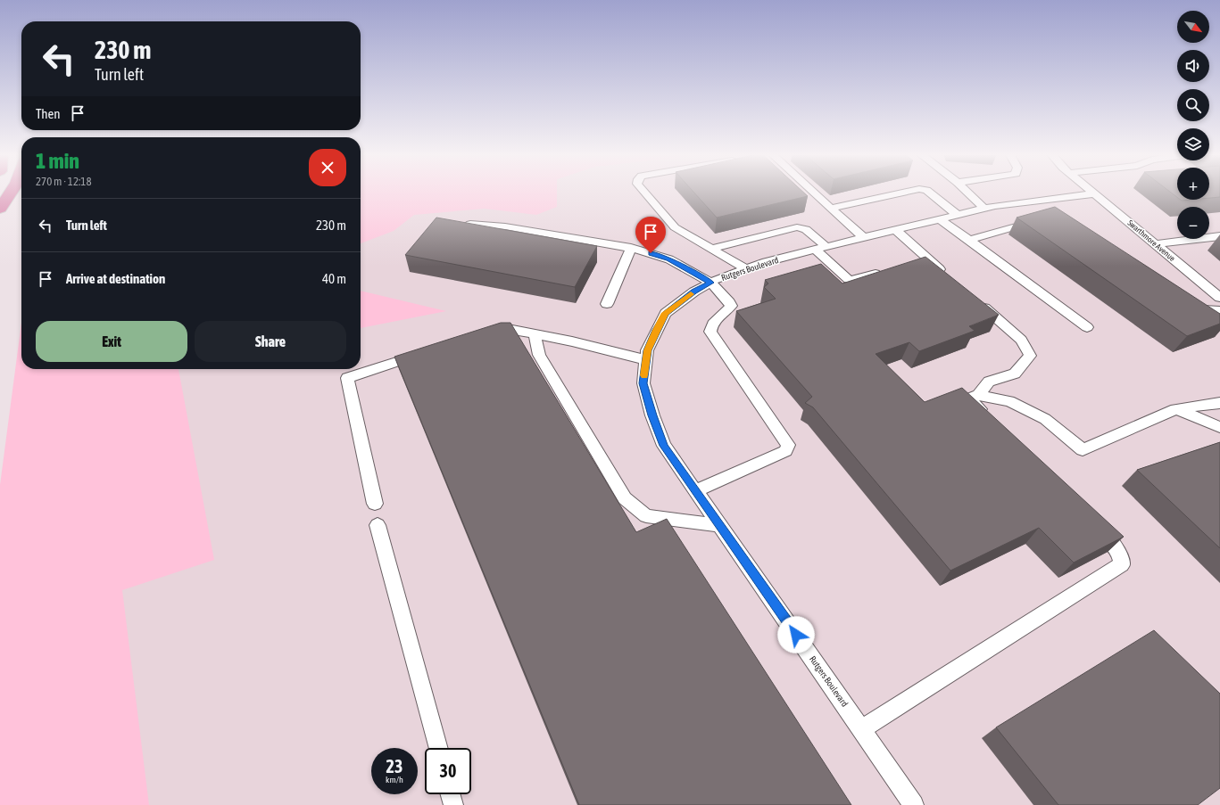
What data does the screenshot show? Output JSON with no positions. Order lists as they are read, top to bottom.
{
  "streets": {
    "street": ["Swarthmore Avenue", "Rutgers Boulevard"]
  },
  "crossings": [
    ["Swarthmore Avenue", "Rutgers Boulevard"]
  ],
  "north": "bottom right",
  "page": {
    "map_buttons": ["+", "−"],
    "turn": ["230 m", "Turn left"],
    "then": "Then",
    "heading": ["1 min", "270 m · 12:18"],
    "list": [
      {
        "name": "Turn left",
        "value": "230 m"
      },
      {
        "name": "Arrive at destination",
        "value": "40 m"
      }
    ],
    "buttons": ["Exit", "Share"],
    "speed": "23 km/h",
    "limit": "30"
  }
}
